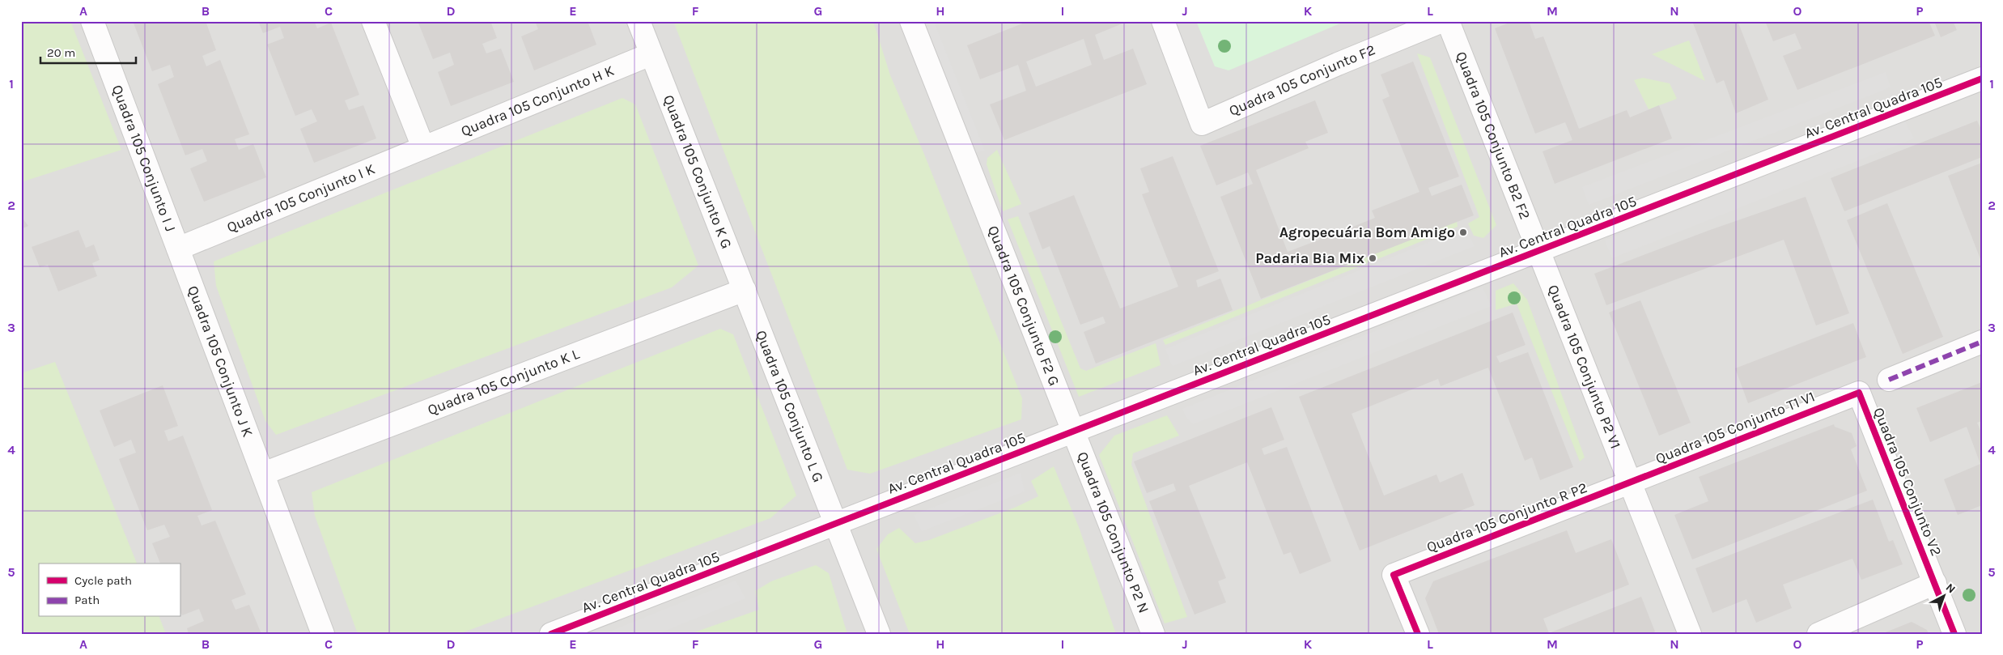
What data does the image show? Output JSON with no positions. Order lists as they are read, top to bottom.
{
  "streets": {
    "street": [
      "Quadra 105 Conjunto F2",
      "Quadra 105 Conjunto H K",
      "Av. Central Quadra 105",
      "Quadra 105 Conjunto B2 F2",
      "Quadra 105 Conjunto I J",
      "Quadra 105 Conjunto K G",
      "Quadra 105 Conjunto I K",
      "Quadra 105 Conjunto F2 G",
      "Quadra 105 Conjunto J K",
      "Quadra 105 Conjunto P2 V1",
      "Quadra 105 Conjunto K L",
      "Quadra 105 Conjunto L G",
      "Quadra 105 Conjunto T1 V1",
      "Quadra 105 Conjunto V2",
      "Quadra 105 Conjunto R P2",
      "Quadra 105 Conjunto P2 N"
    ]
  },
  "crossings": [
    ["Quadra 105 Conjunto H K", "Quadra 105 Conjunto K G"],
    ["Quadra 105 Conjunto H K", "Quadra 105 Conjunto I K"],
    ["Av. Central Quadra 105", "Quadra 105 Conjunto B2 F2"],
    ["Av. Central Quadra 105", "Quadra 105 Conjunto F2 G"],
    ["Av. Central Quadra 105", "Quadra 105 Conjunto P2 V1"],
    ["Av. Central Quadra 105", "Quadra 105 Conjunto L G"],
    ["Av. Central Quadra 105", "Quadra 105 Conjunto P2 N"],
    ["Quadra 105 Conjunto B2 F2", "Quadra 105 Conjunto P2 V1"],
    ["Quadra 105 Conjunto I J", "Quadra 105 Conjunto I K"],
    ["Quadra 105 Conjunto I J", "Quadra 105 Conjunto J K"],
    ["Quadra 105 Conjunto K G", "Quadra 105 Conjunto K L"],
    ["Quadra 105 Conjunto K G", "Quadra 105 Conjunto L G"],
    ["Quadra 105 Conjunto I K", "Quadra 105 Conjunto J K"],
    ["Quadra 105 Conjunto F2 G", "Quadra 105 Conjunto P2 N"],
    ["Quadra 105 Conjunto J K", "Quadra 105 Conjunto K L"],
    ["Quadra 105 Conjunto P2 V1", "Quadra 105 Conjunto T1 V1"],
    ["Quadra 105 Conjunto P2 V1", "Quadra 105 Conjunto R P2"],
    ["Quadra 105 Conjunto K L", "Quadra 105 Conjunto L G"],
    ["Quadra 105 Conjunto T1 V1", "Quadra 105 Conjunto V2"],
    ["Quadra 105 Conjunto T1 V1", "Quadra 105 Conjunto R P2"]
  ],
  "places": ["Agropecuária Bom Amigo", "Padaria Bia Mix"],
  "legend": ["Cycle path", "Path"],
  "scale_bar": "20 m",
  "north": "top right",
  "grid": {
    "columns": [
      "A",
      "B",
      "C",
      "D",
      "E",
      "F",
      "G",
      "H",
      "I",
      "J",
      "K",
      "L",
      "M",
      "N",
      "O",
      "P"
    ],
    "rows": [
      "1",
      "2",
      "3",
      "4",
      "5"
    ]
  }
}
